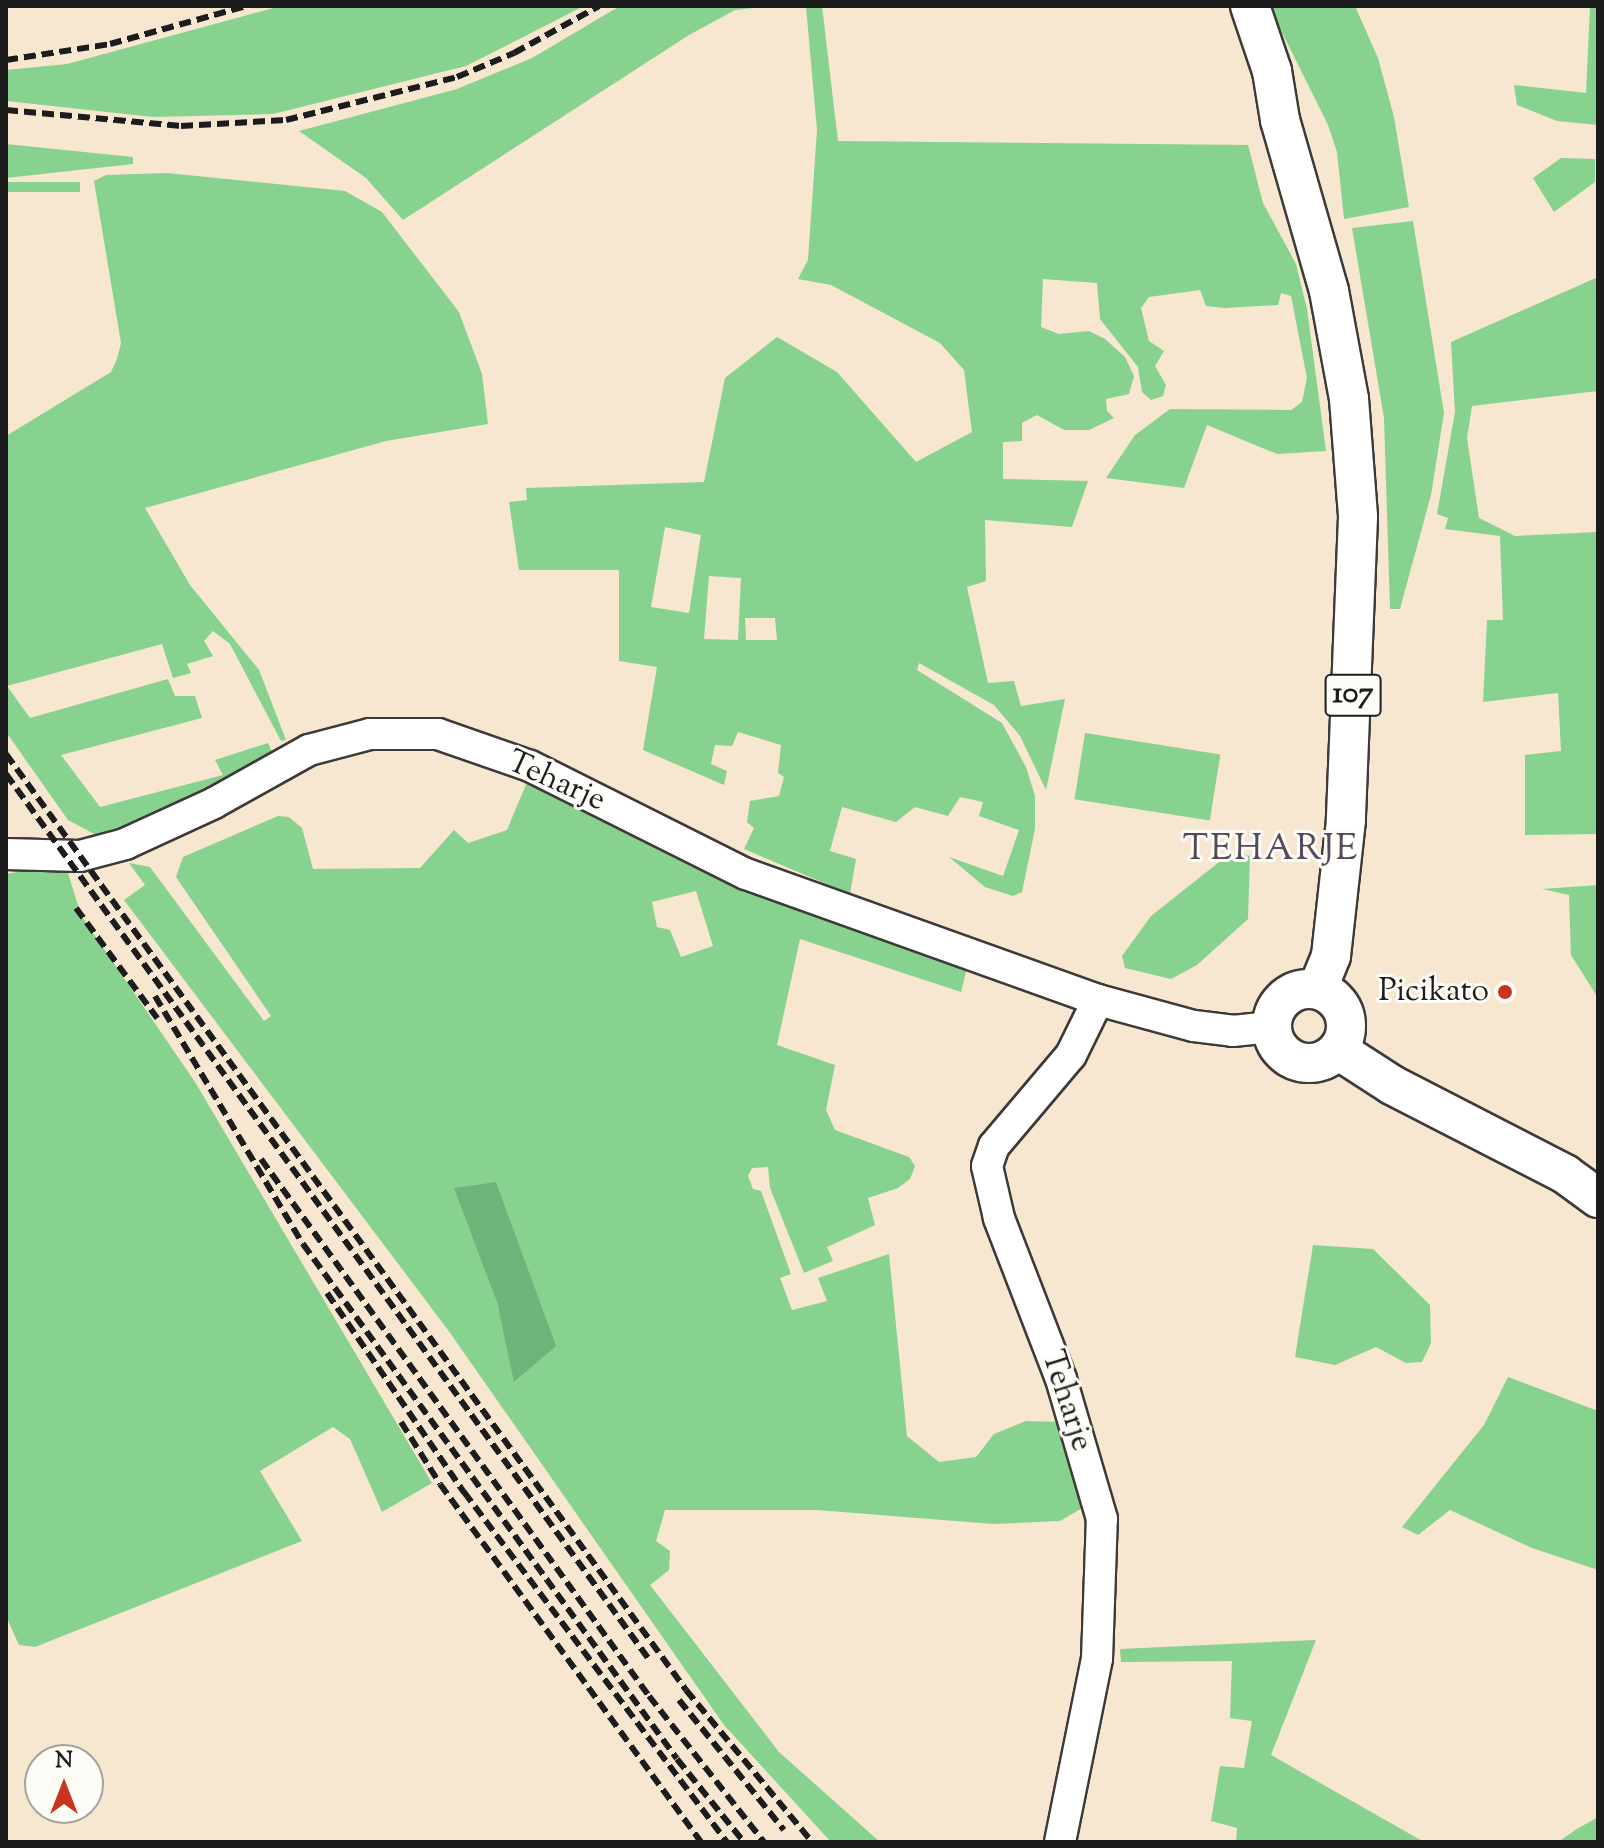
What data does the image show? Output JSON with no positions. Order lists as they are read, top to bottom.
{
  "streets": {
    "main road": ["107"],
    "street": ["Teharje"]
  },
  "crossings": [
    ["107", "Teharje"]
  ],
  "districts": ["TEHARJE"],
  "places": ["Picikato"],
  "north": "top"
}
